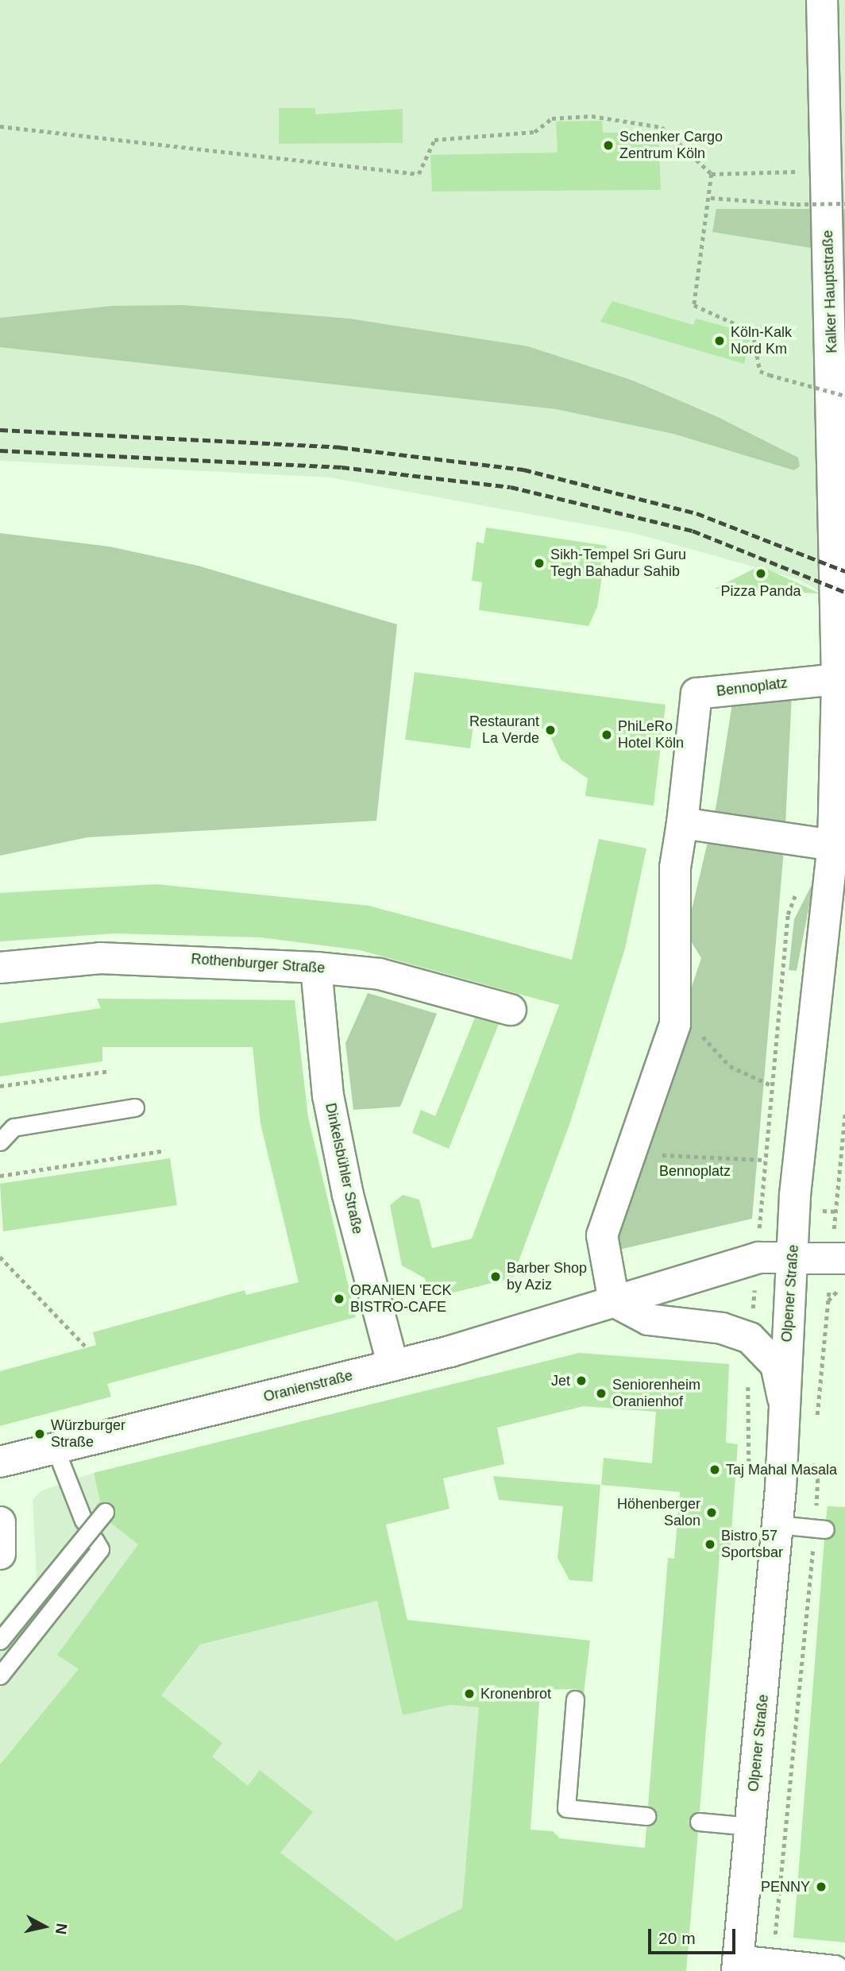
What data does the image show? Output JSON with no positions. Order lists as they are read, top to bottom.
{
  "streets": {
    "street": [
      "Kalker Hauptstraße",
      "Bennoplatz",
      "Rothenburger Straße",
      "Dinkelsbühler Straße",
      "Olpener Straße",
      "Oranienstraße"
    ]
  },
  "crossings": [
    ["Kalker Hauptstraße", "Olpener Straße"],
    ["Bennoplatz", "Olpener Straße"],
    ["Bennoplatz", "Oranienstraße"],
    ["Rothenburger Straße", "Dinkelsbühler Straße"],
    ["Dinkelsbühler Straße", "Oranienstraße"],
    ["Olpener Straße", "Oranienstraße"]
  ],
  "parks": ["Bennoplatz"],
  "places": [
    "Schenker Cargo Zentrum Köln",
    "Köln-Kalk Nord Km",
    "Sikh-Tempel Sri Guru Tegh Bahadur Sahib",
    "Pizza Panda",
    "Restaurant La Verde",
    "PhiLeRo Hotel Köln",
    "Barber Shop by Aziz",
    "ORANIEN 'ECK BISTRO-CAFE",
    "Jet",
    "Seniorenheim Oranienhof",
    "Würzburger Straße",
    "Taj Mahal Masala",
    "Höhenberger Salon",
    "Bistro 57 Sportsbar",
    "Kronenbrot",
    "PENNY"
  ],
  "scale_bar": "20 m",
  "north": "right"
}
